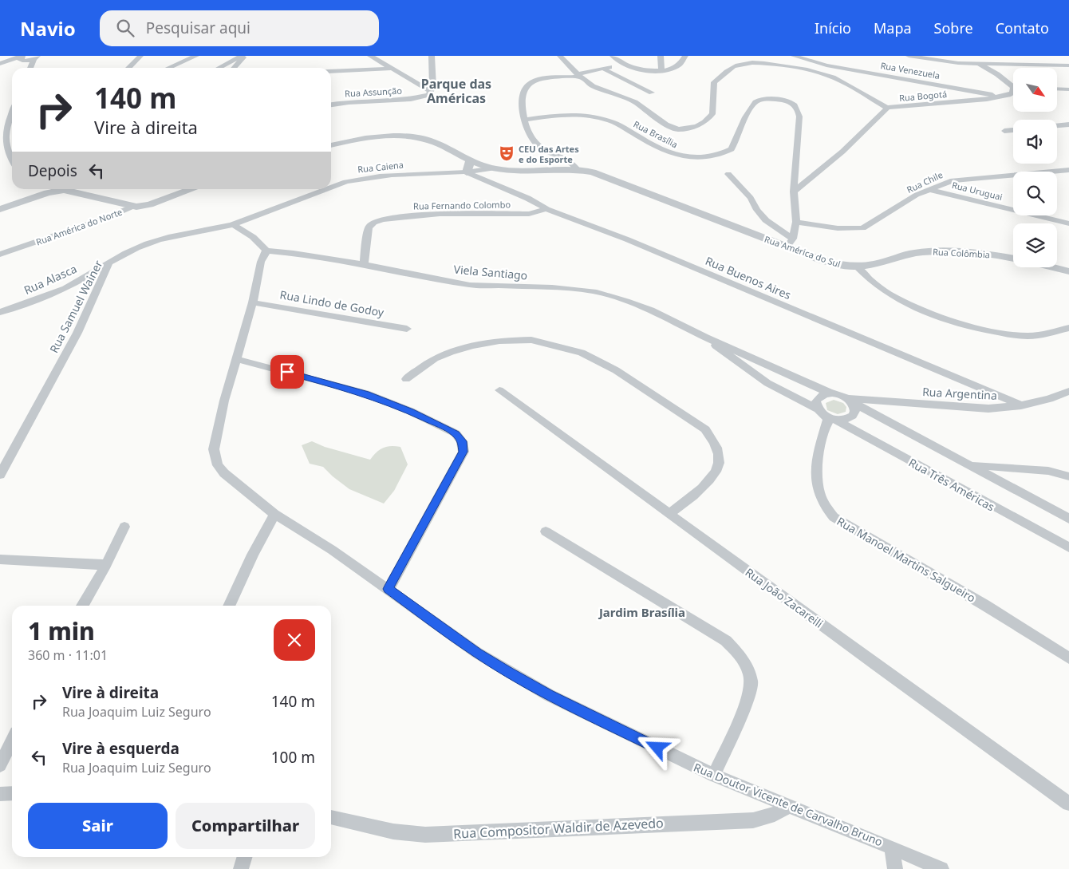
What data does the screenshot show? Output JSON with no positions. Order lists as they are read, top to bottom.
{
  "streets": {
    "street": [
      "Rua Venezuela",
      "Rua Assunção",
      "Rua Bogotá",
      "Rua Brasília",
      "Rua Caiena",
      "Rua Chile",
      "Rua Uruguai",
      "Rua Fernando Colombo",
      "Rua América do Norte",
      "Rua América do Sul",
      "Rua Colômbia",
      "Viela Santiago",
      "Rua Buenos Aires",
      "Rua Alasca",
      "Rua Lindo de Godoy",
      "Rua Samuel Wainer",
      "Rua Argentina",
      "Rua Três Américas",
      "Rua Manoel Martins Salgueiro",
      "Rua João Zacareili",
      "Rua Doutor Vicente de Carvalho Bruno",
      "Rua Compositor Waldir de Azevedo"
    ]
  },
  "crossings": [
    ["Rua Venezuela", "Rua Bogotá"],
    ["Rua Bogotá", "Rua Brasília"],
    ["Rua Brasília", "Rua Chile"],
    ["Rua Brasília", "Rua América do Sul"],
    ["Rua Caiena", "Rua Buenos Aires"],
    ["Rua Caiena", "Rua Samuel Wainer"],
    ["Rua Chile", "Rua Uruguai"],
    ["Rua Fernando Colombo", "Viela Santiago"],
    ["Rua Fernando Colombo", "Rua Buenos Aires"],
    ["Rua América do Sul", "Rua Colômbia"],
    ["Viela Santiago", "Rua Argentina"],
    ["Viela Santiago", "Rua Três Américas"],
    ["Viela Santiago", "Rua Manoel Martins Salgueiro"],
    ["Viela Santiago", "Rua Doutor Vicente de Carvalho Bruno"],
    ["Rua Buenos Aires", "Rua Argentina"],
    ["Rua Alasca", "Rua Samuel Wainer"],
    ["Rua Lindo de Godoy", "Rua Doutor Vicente de Carvalho Bruno"],
    ["Rua Argentina", "Rua Três Américas"],
    ["Rua Argentina", "Rua Manoel Martins Salgueiro"],
    ["Rua Três Américas", "Rua Manoel Martins Salgueiro"],
    ["Rua Doutor Vicente de Carvalho Bruno", "Rua Compositor Waldir de Azevedo"]
  ],
  "districts": ["Parque das Américas", "Jardim Brasília"],
  "places": {
    "theatre": ["CEU das Artes e do Esporte"]
  },
  "north": "bottom right",
  "page": {
    "header": "Navio",
    "search": "Pesquisar aqui",
    "nav": [
      "Início",
      "Mapa",
      "Sobre",
      "Contato"
    ],
    "turn": ["140 m", "Vire à direita"],
    "then": "Depois",
    "heading": ["1 min", "360 m · 11:01"],
    "list": [
      {
        "name": "Vire à direita",
        "note": "Rua Joaquim Luiz Seguro",
        "value": "140 m"
      },
      {
        "name": "Vire à esquerda",
        "note": "Rua Joaquim Luiz Seguro",
        "value": "100 m"
      }
    ],
    "buttons": ["Sair", "Compartilhar"]
  }
}
